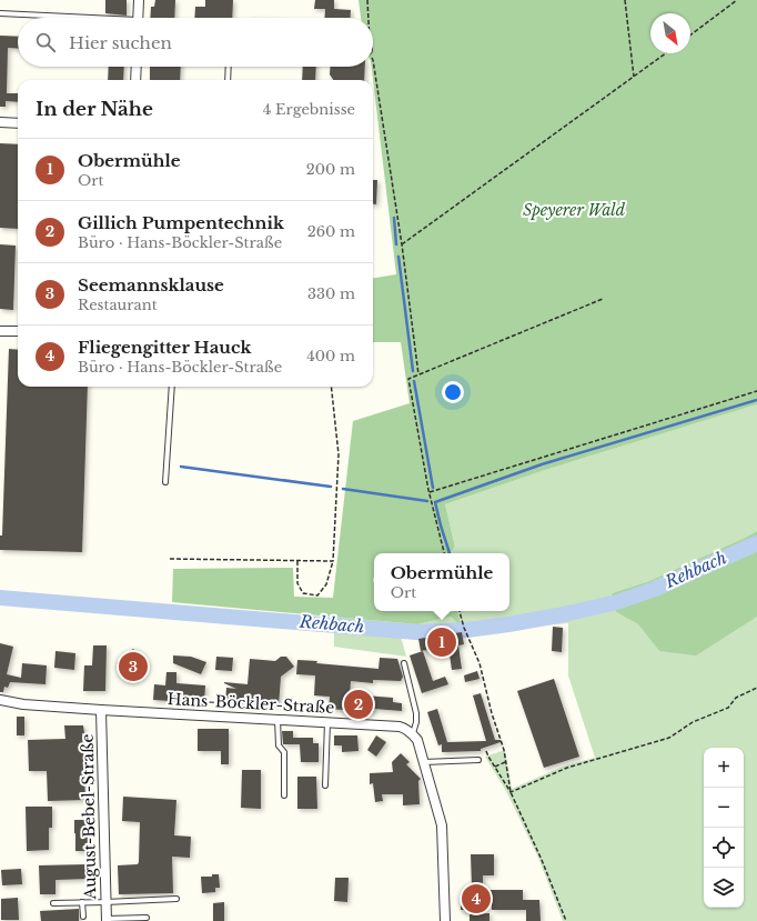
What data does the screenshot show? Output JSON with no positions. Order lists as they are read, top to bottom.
{
  "streets": {
    "street": ["Hans-Böckler-Straße", "August-Bebel-Straße"]
  },
  "crossings": [
    ["Hans-Böckler-Straße", "August-Bebel-Straße"]
  ],
  "water": ["Rehbach"],
  "parks": ["Speyerer Wald"],
  "north": "bottom right",
  "page": {
    "search": "Hier suchen",
    "heading": ["In der Nähe", "4 Ergebnisse"],
    "list": [
      {
        "mark": "1",
        "name": "Obermühle",
        "note": "Ort",
        "value": "200 m"
      },
      {
        "mark": "2",
        "name": "Gillich Pumpentechnik",
        "note": "Büro · Hans-Böckler-Straße",
        "value": "260 m"
      },
      {
        "mark": "3",
        "name": "Seemannsklause",
        "note": "Restaurant",
        "value": "330 m"
      },
      {
        "mark": "4",
        "name": "Fliegengitter Hauck",
        "note": "Büro · Hans-Böckler-Straße",
        "value": "400 m"
      }
    ],
    "popup": ["Obermühle", "Ort"],
    "pins": [
      "1",
      "3",
      "2",
      "4"
    ],
    "map_buttons": ["+", "−"]
  }
}
